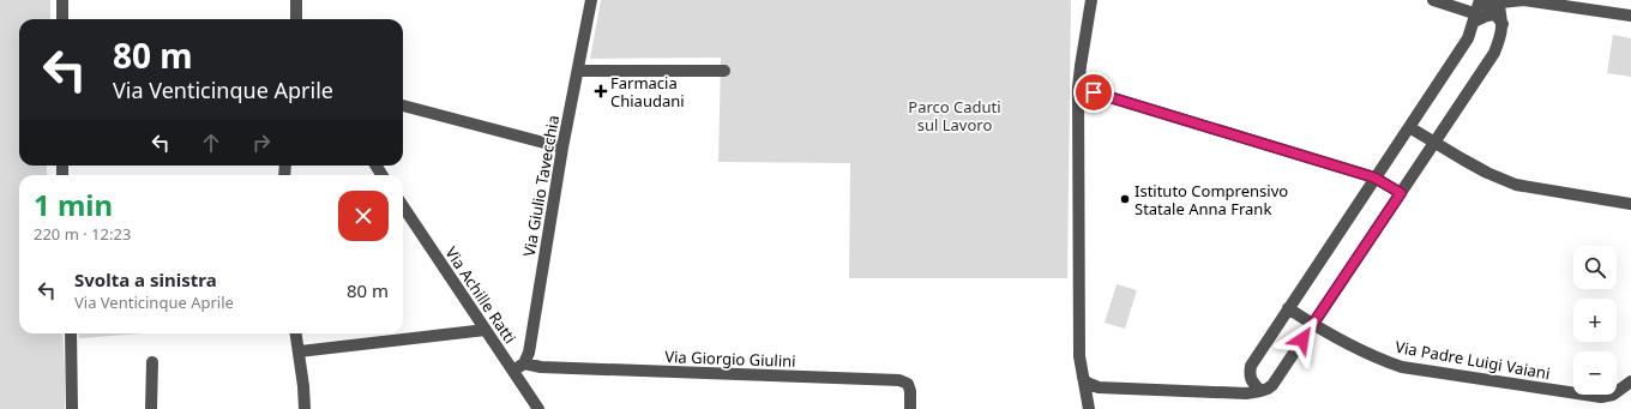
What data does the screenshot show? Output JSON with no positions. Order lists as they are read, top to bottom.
{
  "streets": {
    "street": [
      "Via Giulio Tavecchia",
      "Via Achille Ratti",
      "Via Giorgio Giulini",
      "Via Padre Luigi Vaiani"
    ]
  },
  "crossings": [
    ["Via Giulio Tavecchia", "Via Giorgio Giulini"]
  ],
  "parks": ["Parco Caduti sul Lavoro"],
  "places": {
    "health": ["Farmacia Chiaudani"],
    "other": ["Istituto Comprensivo Statale Anna Frank"]
  },
  "page": {
    "turn": ["80 m", "Via Venticinque Aprile"],
    "heading": ["1 min", "220 m · 12:23"],
    "map_buttons": ["+", "−"],
    "list": [
      {
        "name": "Svolta a sinistra",
        "note": "Via Venticinque Aprile",
        "value": "80 m"
      }
    ]
  }
}
